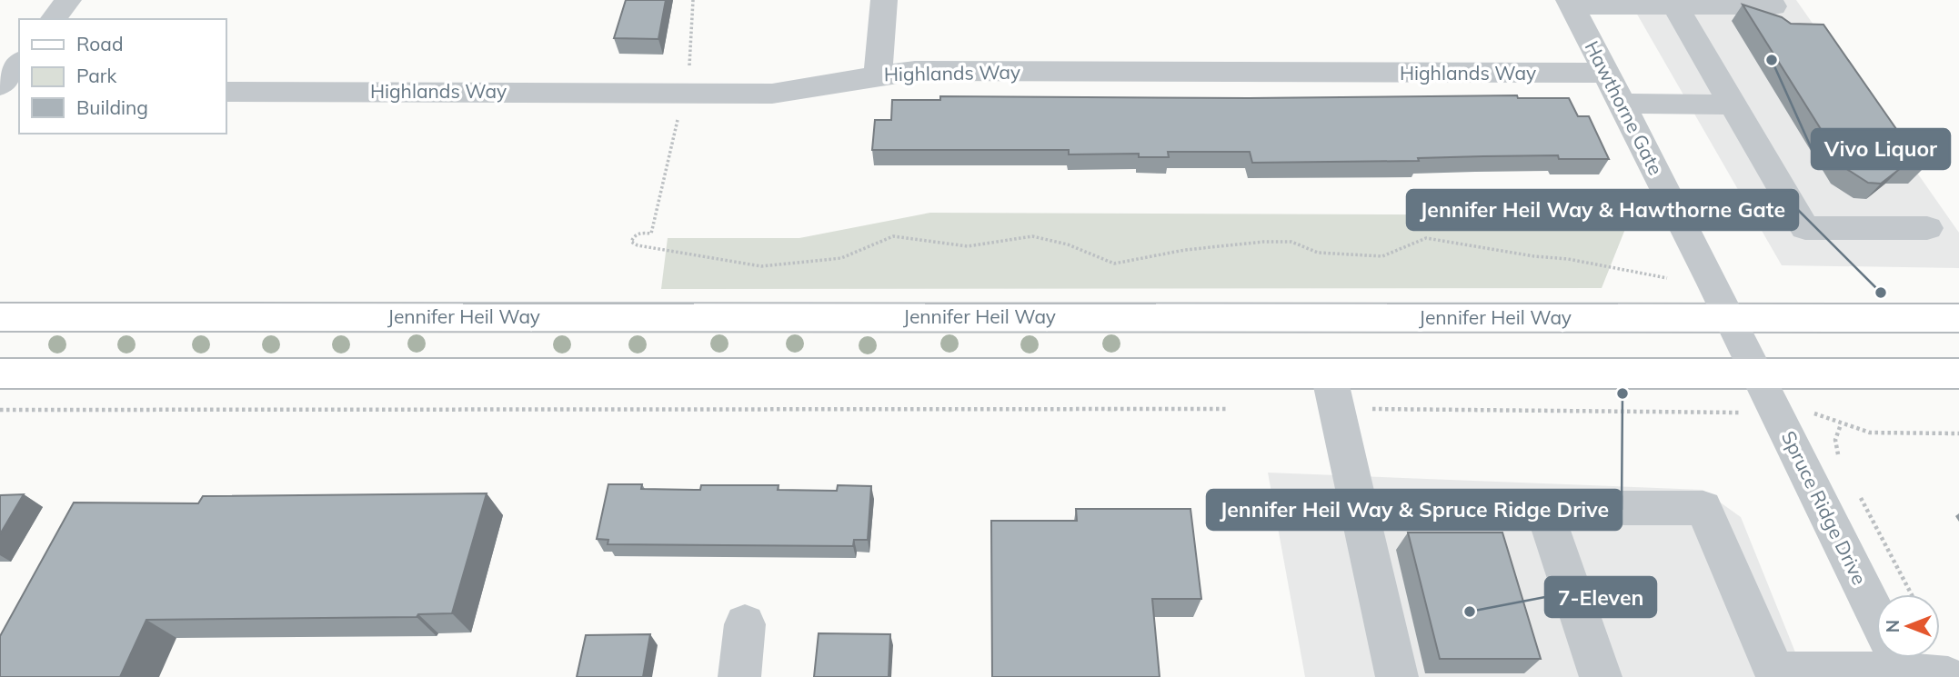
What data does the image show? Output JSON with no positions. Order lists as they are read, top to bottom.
{
  "streets": {
    "main road": ["Jennifer Heil Way"],
    "street": ["Highlands Way", "Hawthorne Gate", "Spruce Ridge Drive"]
  },
  "crossings": [
    ["Highlands Way", "Hawthorne Gate"],
    ["Hawthorne Gate", "Jennifer Heil Way"],
    ["Hawthorne Gate", "Spruce Ridge Drive"]
  ],
  "places": [
    "Vivo Liquor",
    "Jennifer Heil Way & Hawthorne Gate",
    "Jennifer Heil Way & Spruce Ridge Drive",
    "7-Eleven"
  ],
  "legend": ["Road", "Park", "Building"],
  "north": "left"
}
